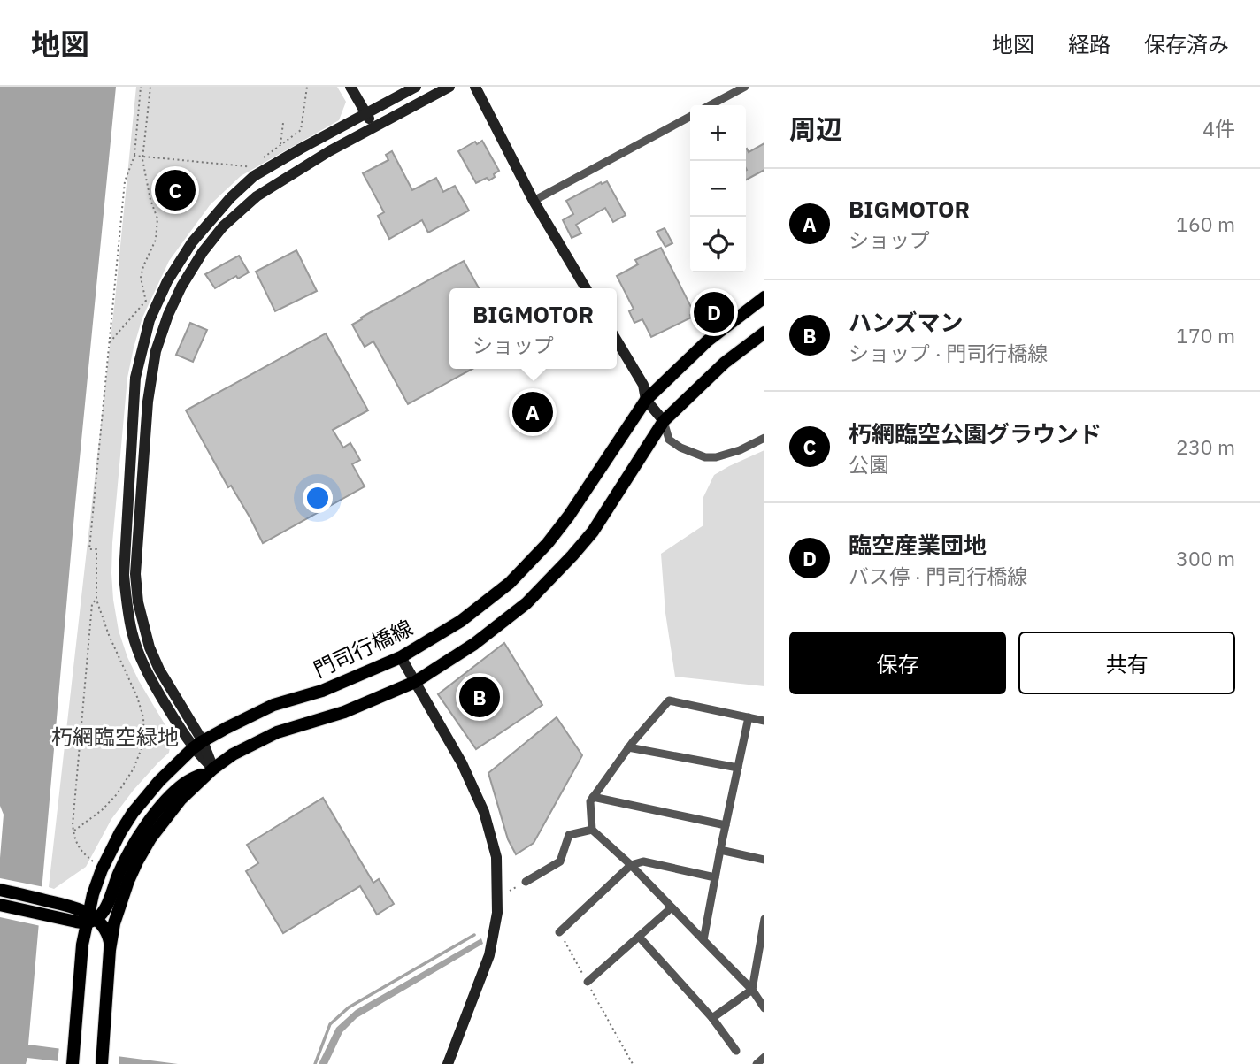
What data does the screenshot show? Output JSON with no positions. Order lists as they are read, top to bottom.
{
  "streets": {
    "main road": ["門司行橋線"]
  },
  "parks": ["朽網臨空緑地"],
  "page": {
    "header": "地図",
    "nav": ["地図", "経路", "保存済み"],
    "heading": ["周辺", "4件"],
    "map_buttons": ["+", "−"],
    "pins": [
      "C",
      "D",
      "A",
      "B"
    ],
    "list": [
      {
        "mark": "A",
        "name": "BIGMOTOR",
        "note": "ショップ",
        "value": "160 m"
      },
      {
        "mark": "B",
        "name": "ハンズマン",
        "note": "ショップ · 門司行橋線",
        "value": "170 m"
      },
      {
        "mark": "C",
        "name": "朽網臨空公園グラウンド",
        "note": "公園",
        "value": "230 m"
      },
      {
        "mark": "D",
        "name": "臨空産業団地",
        "note": "バス停 · 門司行橋線",
        "value": "300 m"
      }
    ],
    "popup": ["BIGMOTOR", "ショップ"],
    "buttons": ["保存", "共有"]
  }
}
